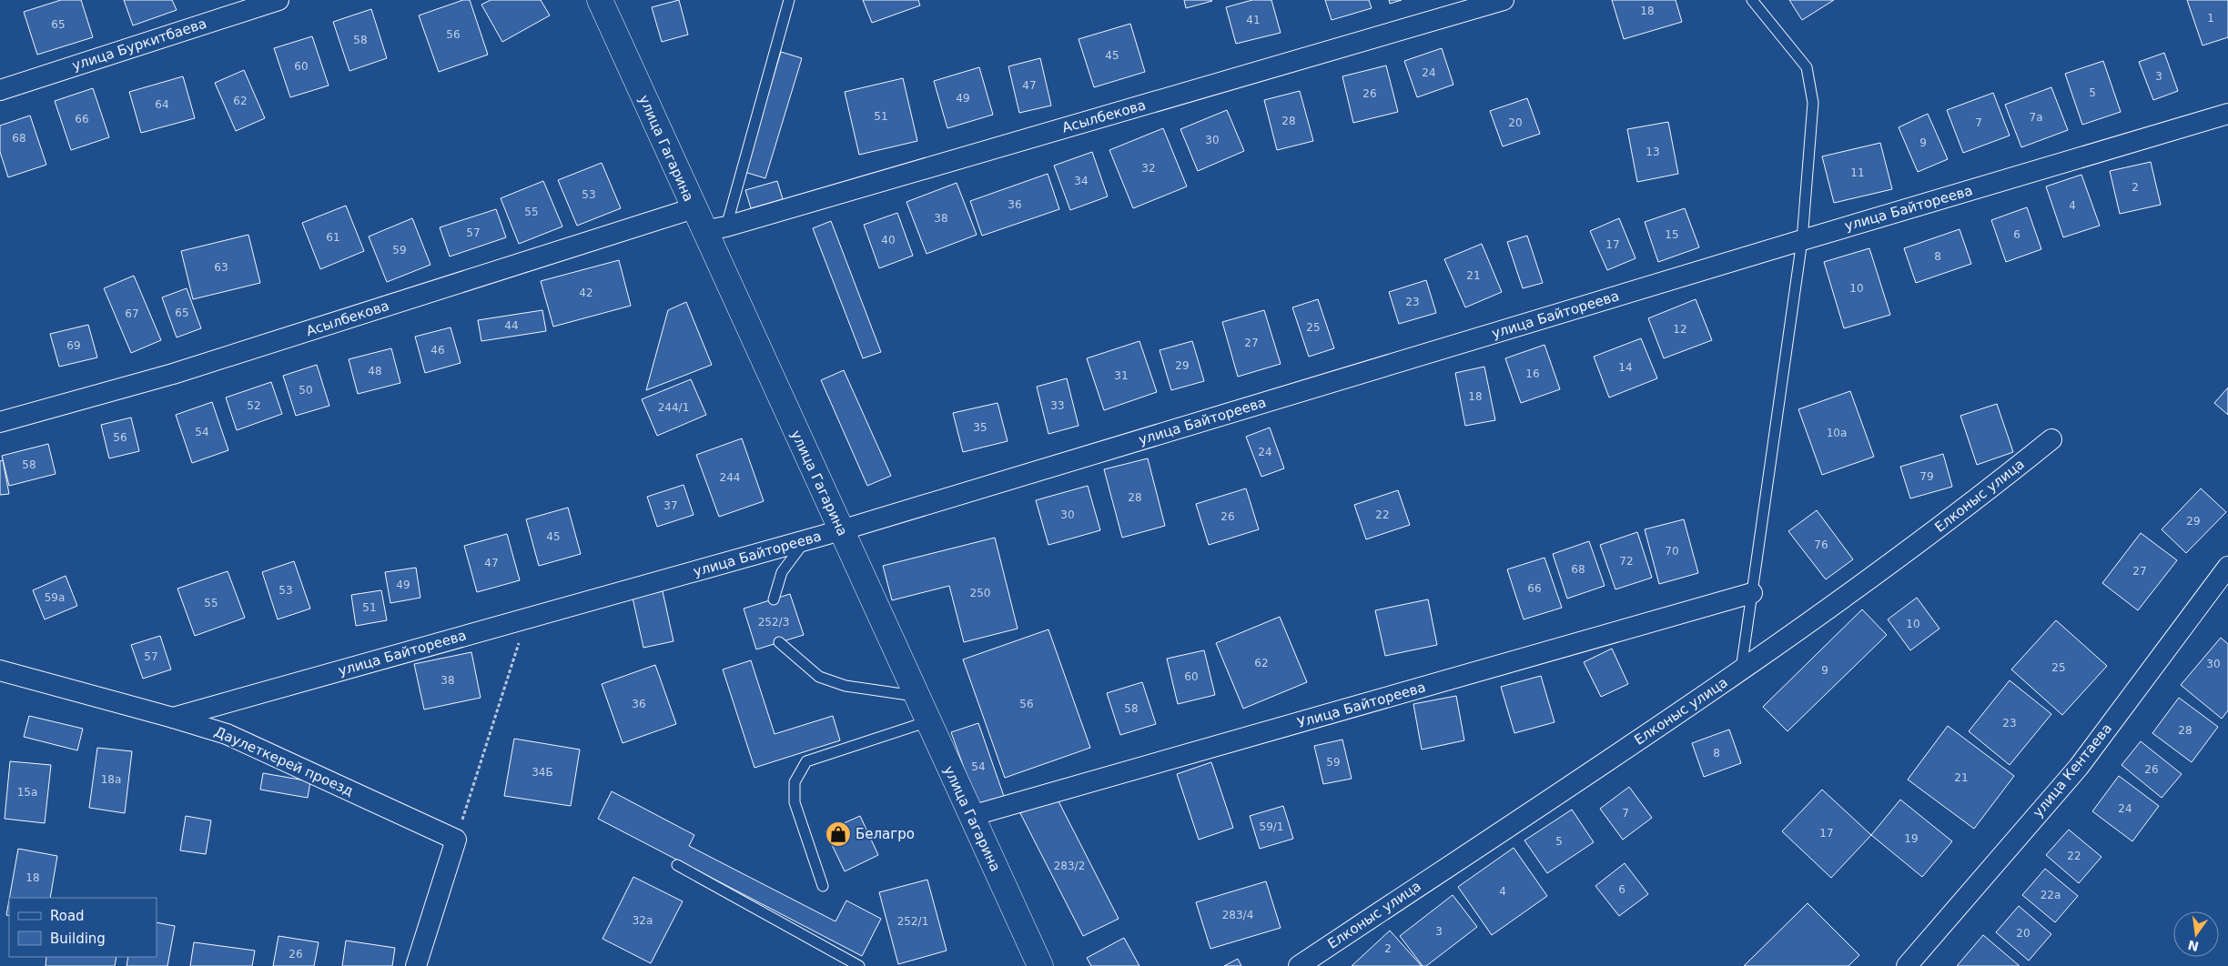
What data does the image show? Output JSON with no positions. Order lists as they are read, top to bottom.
{
  "streets": {
    "main road": ["улица Гагарина"],
    "street": [
      "улица Буркитбаева",
      "Асылбекова",
      "улица Байтореева",
      "Елконыс улица",
      "Улица Байтореева",
      "Даулеткерей проезд",
      "улица Кентаева"
    ]
  },
  "crossings": [
    ["Асылбекова", "улица Гагарина"],
    ["улица Гагарина", "улица Байтореева"],
    ["улица Гагарина", "Улица Байтореева"],
    ["улица Байтореева", "Даулеткерей проезд"]
  ],
  "places": {
    "shop": ["Белагро"]
  },
  "house_numbers": [
    "18",
    "1",
    "41",
    "65",
    "56",
    "58",
    "45",
    "60",
    "24",
    "3",
    "47",
    "5",
    "26",
    "49",
    "62",
    "64",
    "51",
    "7а",
    "66",
    "28",
    "20",
    "7",
    "68",
    "30",
    "9",
    "13",
    "32",
    "11",
    "34",
    "2",
    "53",
    "36",
    "4",
    "55",
    "38",
    "57",
    "15",
    "6",
    "61",
    "40",
    "17",
    "59",
    "8",
    "63",
    "21",
    "10",
    "42",
    "23",
    "65",
    "67",
    "44",
    "25",
    "12",
    "27",
    "69",
    "46",
    "29",
    "14",
    "48",
    "16",
    "31",
    "50",
    "18",
    "52",
    "33",
    "244/1",
    "35",
    "54",
    "10а",
    "56",
    "24",
    "58",
    "79",
    "244",
    "28",
    "37",
    "30",
    "22",
    "26",
    "29",
    "45",
    "76",
    "70",
    "72",
    "47",
    "68",
    "27",
    "49",
    "66",
    "53",
    "250",
    "59а",
    "55",
    "51",
    "252/3",
    "10",
    "57",
    "62",
    "30",
    "25",
    "9",
    "60",
    "38",
    "36",
    "56",
    "58",
    "23",
    "28",
    "8",
    "59",
    "54",
    "26",
    "34Б",
    "21",
    "18а",
    "15а",
    "24",
    "7",
    "59/1",
    "17",
    "19",
    "5",
    "22",
    "283/2",
    "18",
    "6",
    "4",
    "22а",
    "283/4",
    "32а",
    "252/1",
    "3",
    "20",
    "2",
    "26"
  ],
  "legend": ["Road", "Building"],
  "north": "bottom"
}
